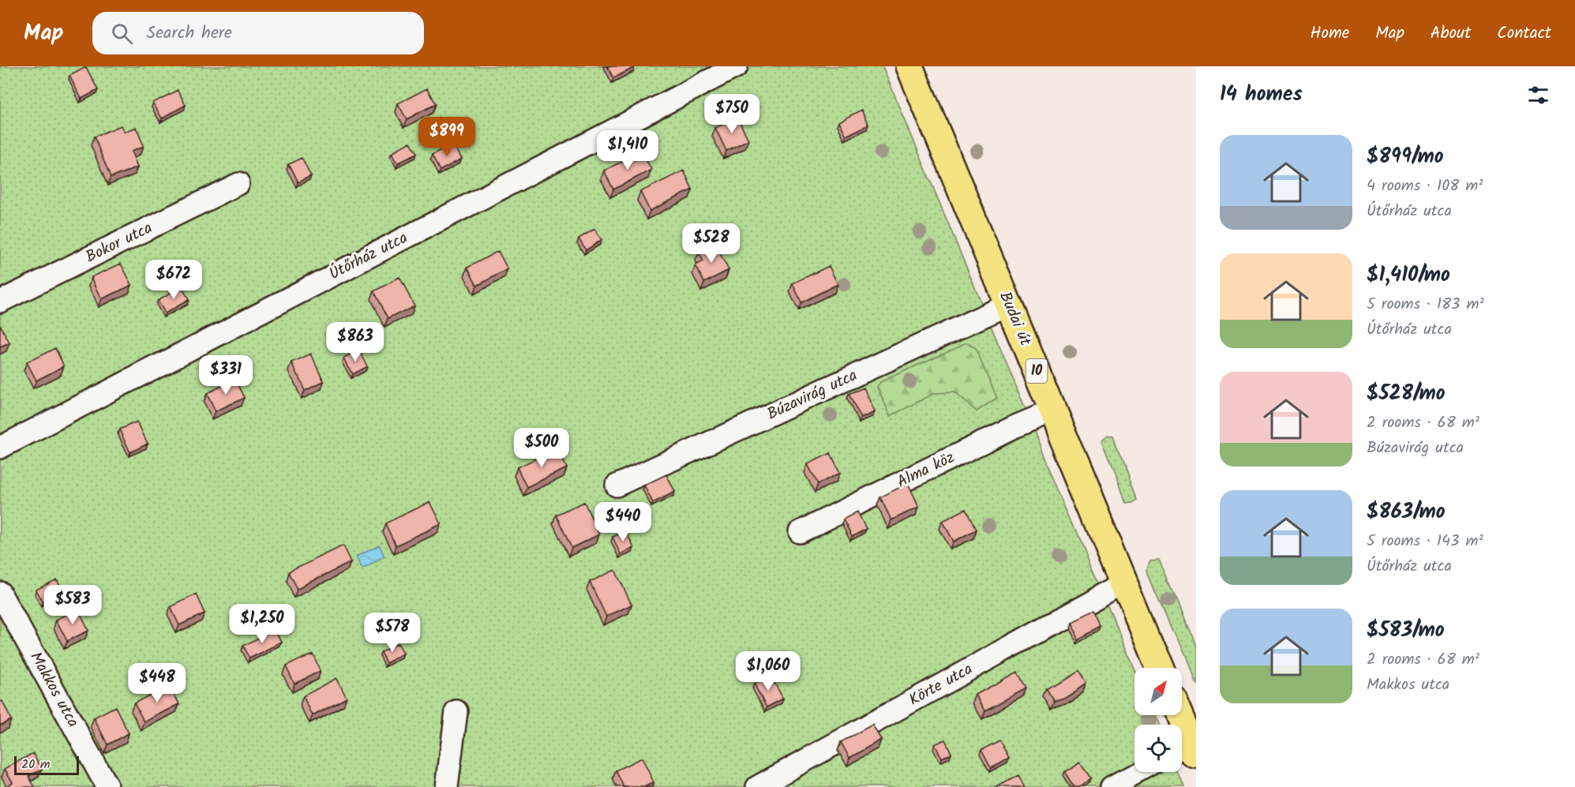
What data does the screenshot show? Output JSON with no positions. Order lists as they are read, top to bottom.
{
  "streets": {
    "main road": ["Budai út", "10"],
    "street": [
      "Bokor utca",
      "Útőrház utca",
      "Búzavirág utca",
      "Alma köz",
      "Körte utca",
      "Makkos utca"
    ]
  },
  "crossings": [
    ["Budai út", "Búzavirág utca"],
    ["Budai út", "Alma köz"],
    ["Budai út", "Körte utca"]
  ],
  "scale_bar": "20 m",
  "north": "top right",
  "page": {
    "header": "Map",
    "search": "Search here",
    "nav": [
      "Home",
      "Map",
      "About",
      "Contact"
    ],
    "heading": "14 homes",
    "price": [
      "$750",
      "$899",
      "$1,410",
      "$528",
      "$672",
      "$863",
      "$331",
      "$500",
      "$440",
      "$583",
      "$1,250",
      "$578",
      "$1,060",
      "$448"
    ],
    "list": [
      {
        "name": "$899/mo",
        "note": "4 rooms · 108 m² · Útőrház utca"
      },
      {
        "name": "$1,410/mo",
        "note": "5 rooms · 183 m² · Útőrház utca"
      },
      {
        "name": "$528/mo",
        "note": "2 rooms · 68 m² · Búzavirág utca"
      },
      {
        "name": "$863/mo",
        "note": "5 rooms · 143 m² · Útőrház utca"
      },
      {
        "name": "$583/mo",
        "note": "2 rooms · 68 m² · Makkos utca"
      }
    ],
    "scale": "20 m"
  }
}
